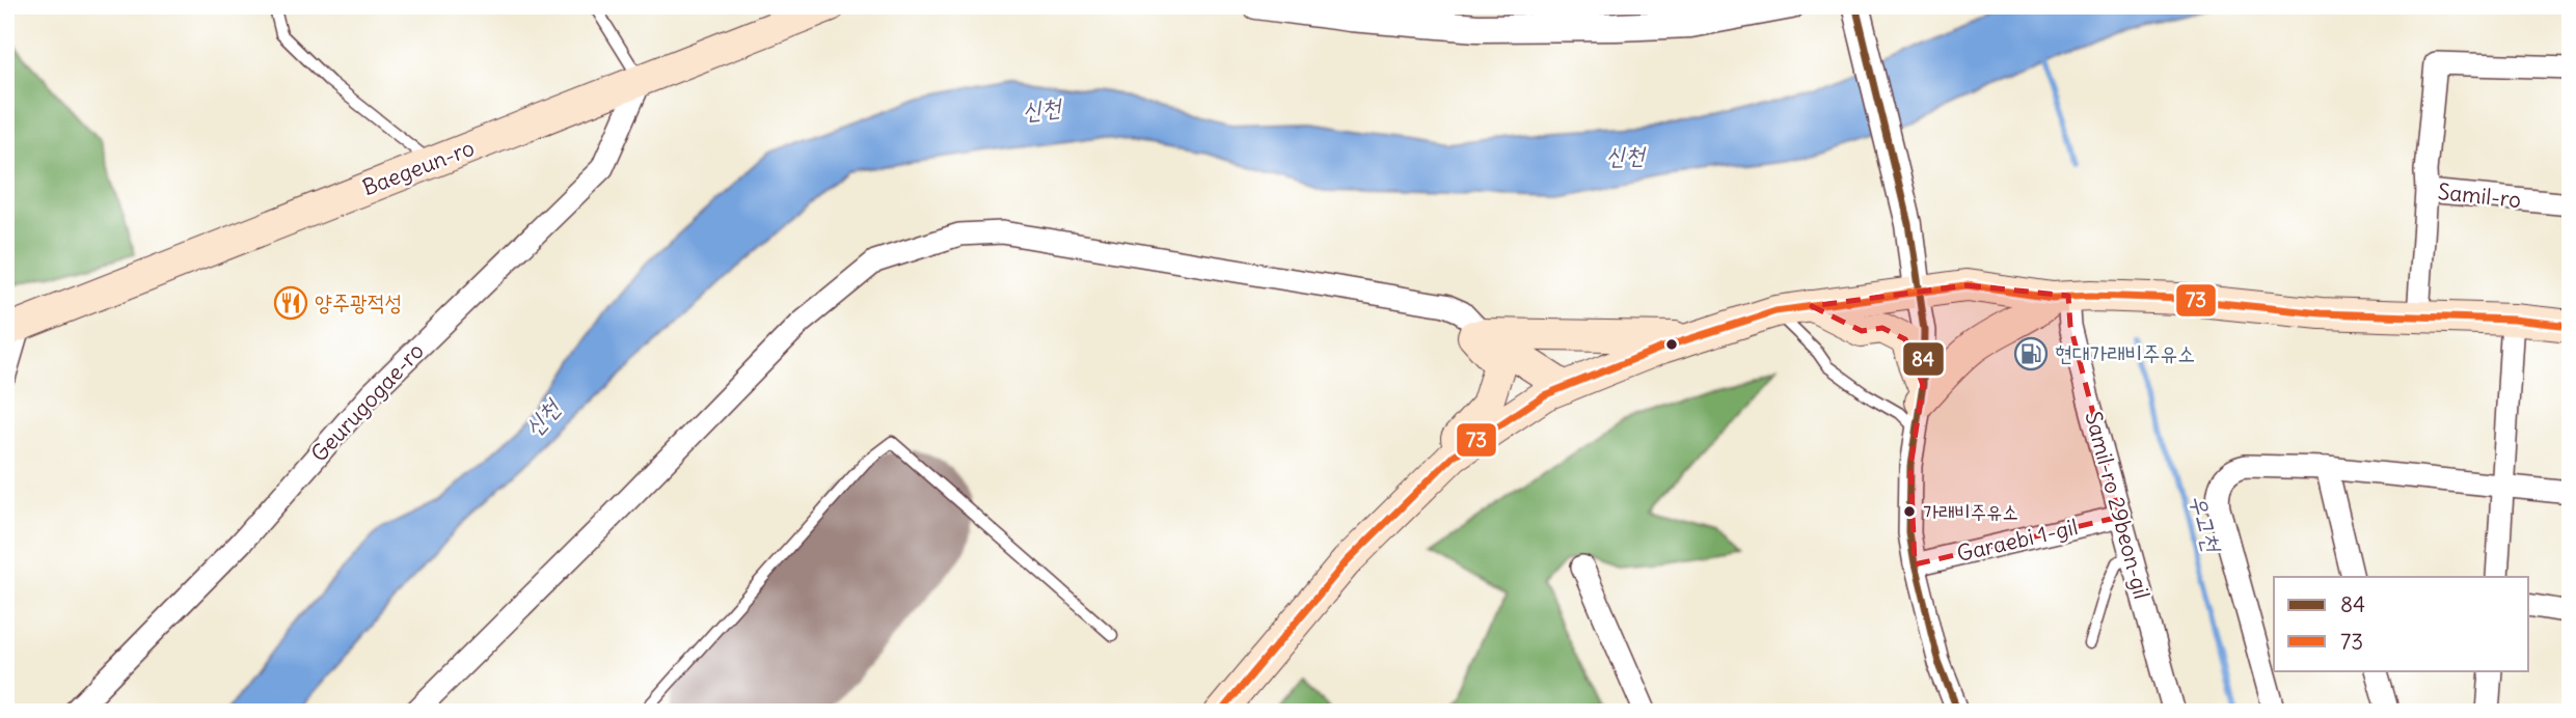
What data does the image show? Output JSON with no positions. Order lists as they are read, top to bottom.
{
  "streets": {
    "main road": ["Baegeun-ro"],
    "street": [
      "Samil-ro",
      "Geurugogae-ro",
      "Samil-ro 29beon-gil",
      "Garaebi 1-gil"
    ]
  },
  "crossings": [
    ["Baegeun-ro", "Geurugogae-ro"],
    ["Samil-ro 29beon-gil", "Garaebi 1-gil"]
  ],
  "water": ["신천", "우고천"],
  "places": {
    "restaurant": ["양주광적성"],
    "fuel station": ["현대가래비주유소"],
    "other": ["가래비주유소"]
  },
  "lines": ["transit line 84", "transit line 73"],
  "legend": ["84", "73"]
}
